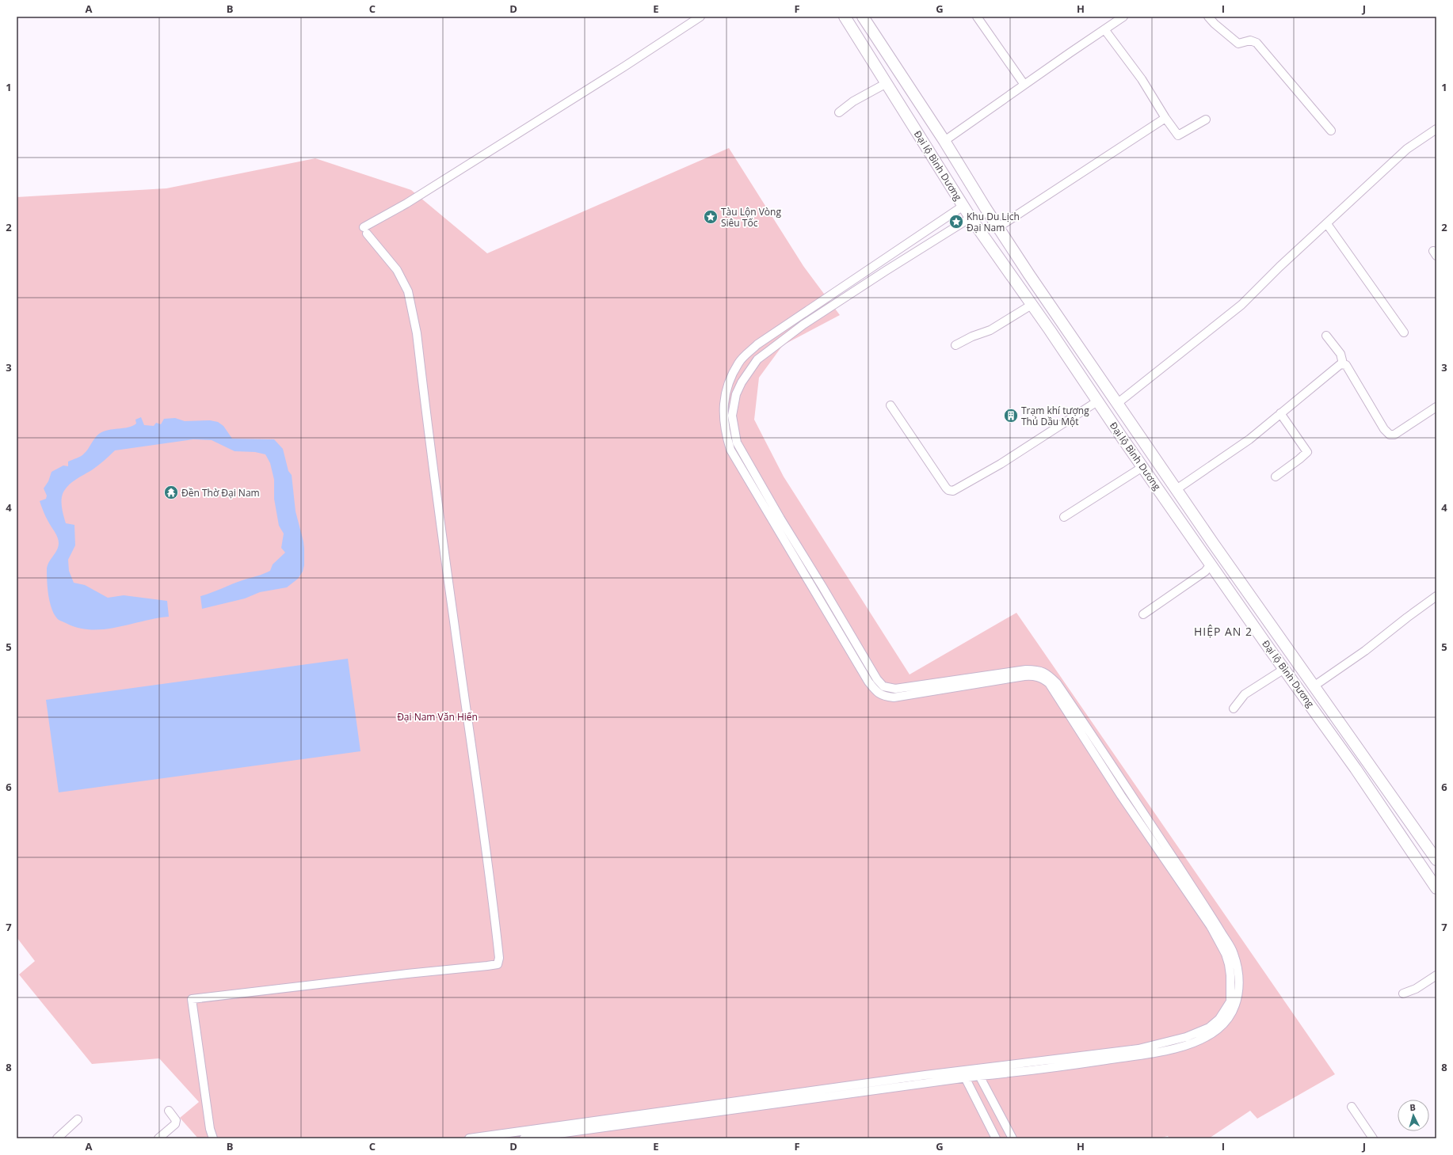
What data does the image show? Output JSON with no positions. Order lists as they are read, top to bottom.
{
  "streets": {
    "highway": ["Đại lộ Bình Dương"]
  },
  "districts": ["HIỆP AN 2"],
  "parks": ["Đại Nam Văn Hiến"],
  "places": {
    "place": ["Tàu Lộn Vòng Siêu Tốc", "Khu Du Lịch Đại Nam"],
    "building": ["Trạm khí tượng Thủ Dầu Một"],
    "temple": ["Đền Thờ Đại Nam"]
  },
  "north": "top",
  "grid": {
    "columns": [
      "A",
      "B",
      "C",
      "D",
      "E",
      "F",
      "G",
      "H",
      "I",
      "J"
    ],
    "rows": [
      "1",
      "2",
      "3",
      "4",
      "5",
      "6",
      "7",
      "8"
    ]
  }
}
